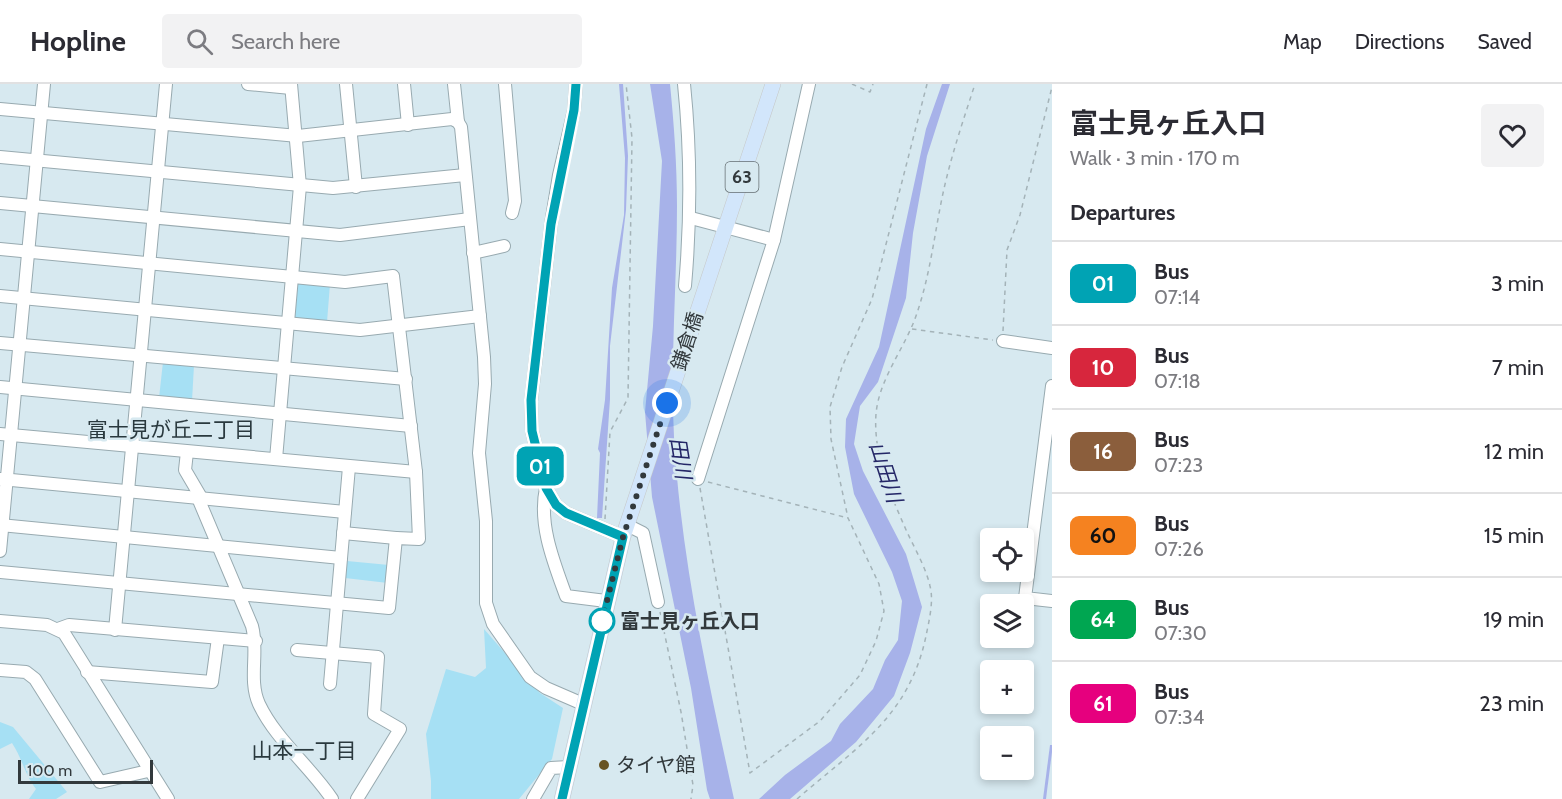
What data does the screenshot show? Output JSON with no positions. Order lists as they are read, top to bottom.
{
  "streets": {
    "main road": ["63", "鎌倉橋"]
  },
  "crossings": [
    ["63", "鎌倉橋"]
  ],
  "districts": ["富士見が丘二丁目", "山本一丁目"],
  "water": ["田川", "山田川"],
  "places": ["富士見ヶ丘入口", "タイヤ館"],
  "lines": ["bus line 01"],
  "scale_bar": "100 m",
  "page": {
    "header": "Hopline",
    "search": "Search here",
    "nav": ["Map", "Directions", "Saved"],
    "on_map": "01",
    "heading": [
      ["富士見ヶ丘入口", "Walk · 3 min · 170 m"],
      "Departures"
    ],
    "list": [
      {
        "mark": "01",
        "name": "Bus",
        "note": "07:14",
        "value": "3 min"
      },
      {
        "mark": "10",
        "name": "Bus",
        "note": "07:18",
        "value": "7 min"
      },
      {
        "mark": "16",
        "name": "Bus",
        "note": "07:23",
        "value": "12 min"
      },
      {
        "mark": "60",
        "name": "Bus",
        "note": "07:26",
        "value": "15 min"
      },
      {
        "mark": "64",
        "name": "Bus",
        "note": "07:30",
        "value": "19 min"
      },
      {
        "mark": "61",
        "name": "Bus",
        "note": "07:34",
        "value": "23 min"
      }
    ],
    "map_buttons": ["+", "−"],
    "scale": "100 m"
  }
}
